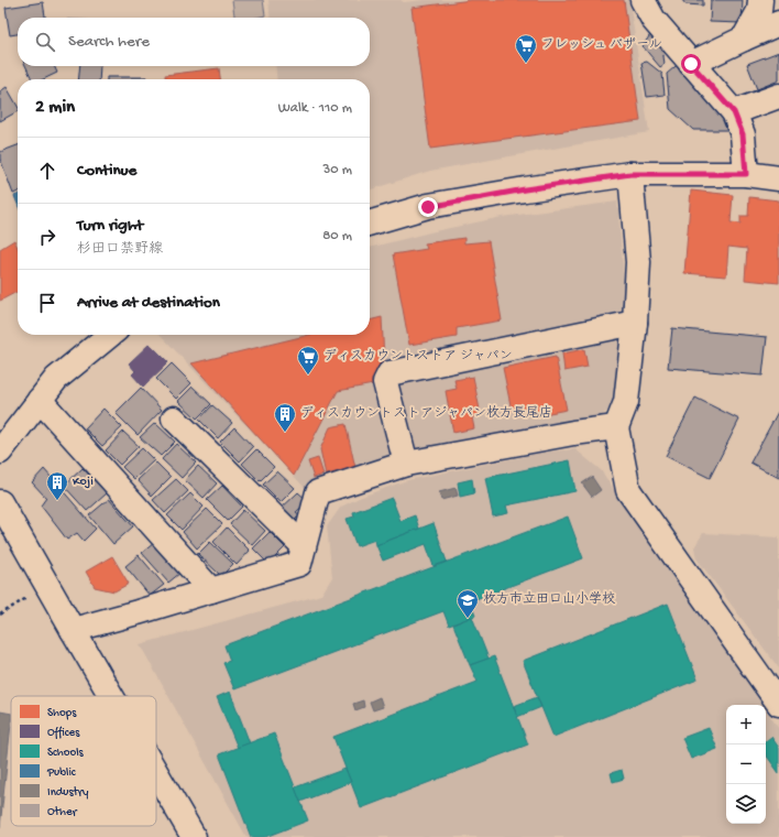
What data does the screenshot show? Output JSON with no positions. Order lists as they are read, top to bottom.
{
  "places": {
    "supermarket": ["フレッシュ バザール", "ディスカウントストア ジャパン"],
    "building": ["ディスカウントストアジャパン枚方長尾店", "Koji"],
    "school or university": ["枚方市立田口山小学校"]
  },
  "legend": [
    "Shops",
    "Offices",
    "Schools",
    "Public",
    "Industry",
    "Other"
  ],
  "page": {
    "search": "Search here",
    "heading": ["2 min", "Walk · 110 m"],
    "list": [
      ["Continue", "30 m"],
      ["Turn right", "杉田口禁野線", "80 m"],
      "Arrive at destination"
    ],
    "map_buttons": ["+", "−"]
  }
}
